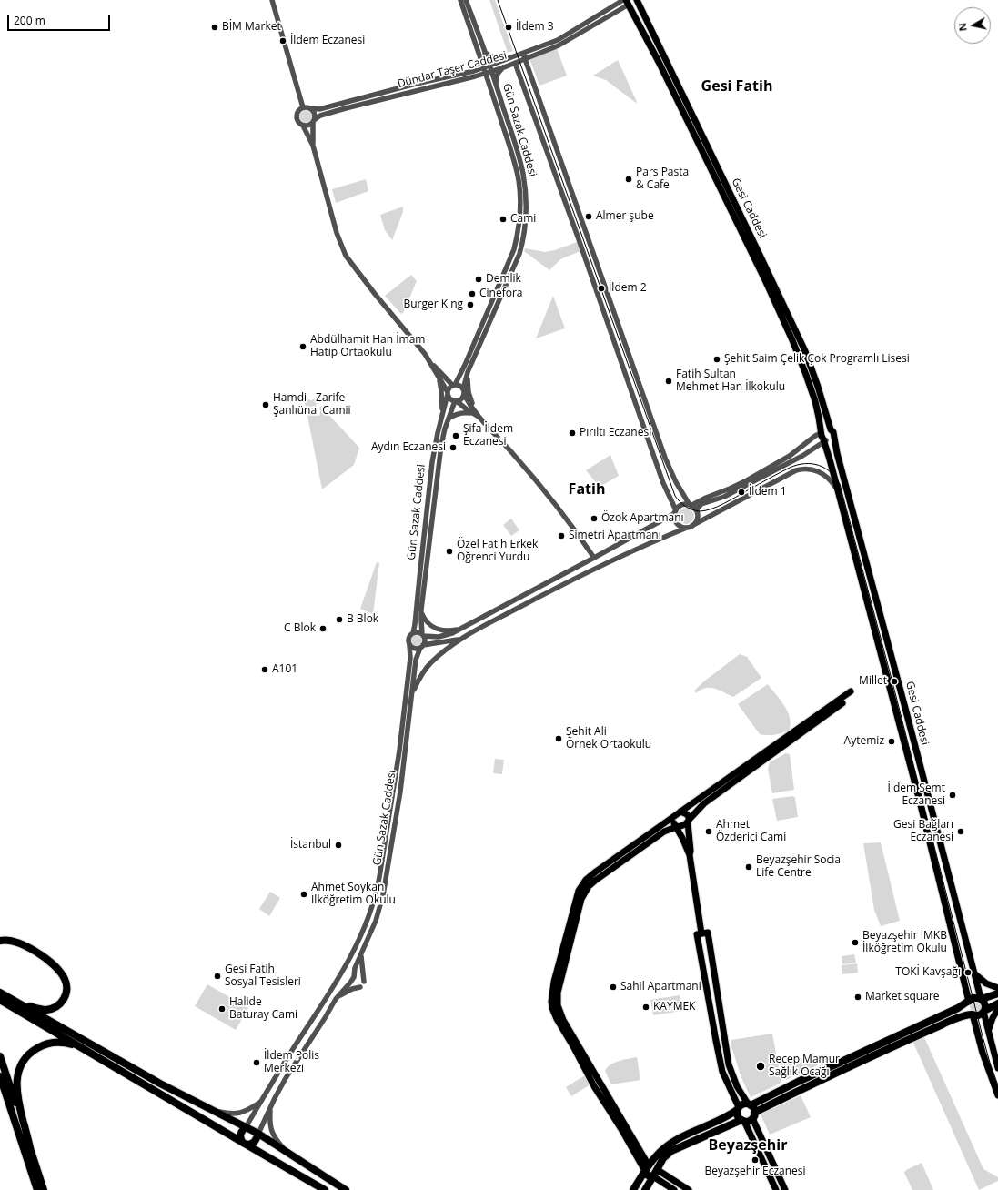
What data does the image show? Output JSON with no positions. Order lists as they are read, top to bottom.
{
  "streets": {
    "main road": ["Gesi Caddesi"],
    "street": ["Dündar Taşer Caddesi", "Gün Sazak Caddesi"]
  },
  "crossings": [
    ["Dündar Taşer Caddesi", "Gün Sazak Caddesi"],
    ["Dündar Taşer Caddesi", "Gesi Caddesi"]
  ],
  "districts": ["Gesi Fatih", "Fatih", "Beyazşehir"],
  "places": [
    "BİM Market",
    "İldem 3",
    "İldem Eczanesi",
    "Pars Pasta & Cafe",
    "Almer şube",
    "Cami",
    "Demlik",
    "İldem 2",
    "Cinefora",
    "Burger King",
    "Abdülhamit Han İmam Hatip Ortaokulu",
    "Şehit Saim Çelik Çok Programlı Lisesi",
    "Fatih Sultan Mehmet Han İlkokulu",
    "Hamdi - Zarife Şanlıünal Camii",
    "Pırıltı Eczanesi",
    "Şifa İldem Eczanesi",
    "Aydın Eczanesi",
    "İldem 1",
    "Özok Apartmanı",
    "Simetri Apartmanı",
    "Özel Fatih Erkek Öğrenci Yurdu",
    "B Blok",
    "C Blok",
    "A101",
    "Millet",
    "Şehit Ali Örnek Ortaokulu",
    "Aytemiz",
    "İldem Semt Eczanesi",
    "Ahmet Özderici Cami",
    "Gesi Bağları Eczanesi",
    "İstanbul",
    "Beyazşehir Social Life Centre",
    "Ahmet Soykan İlköğretim Okulu",
    "Beyazşehir İMKB İlköğretim Okulu",
    "TOKİ Kavşağı",
    "Gesi Fatih Sosyal Tesisleri",
    "Sahil Apartmani",
    "Market square",
    "KAYMEK",
    "Halide Baturay Cami",
    "İldem Polis Merkezi",
    "Recep Mamur Sağlık Ocağı",
    "Beyazşehir Eczanesi"
  ],
  "scale_bar": "200 m",
  "north": "left"
}
